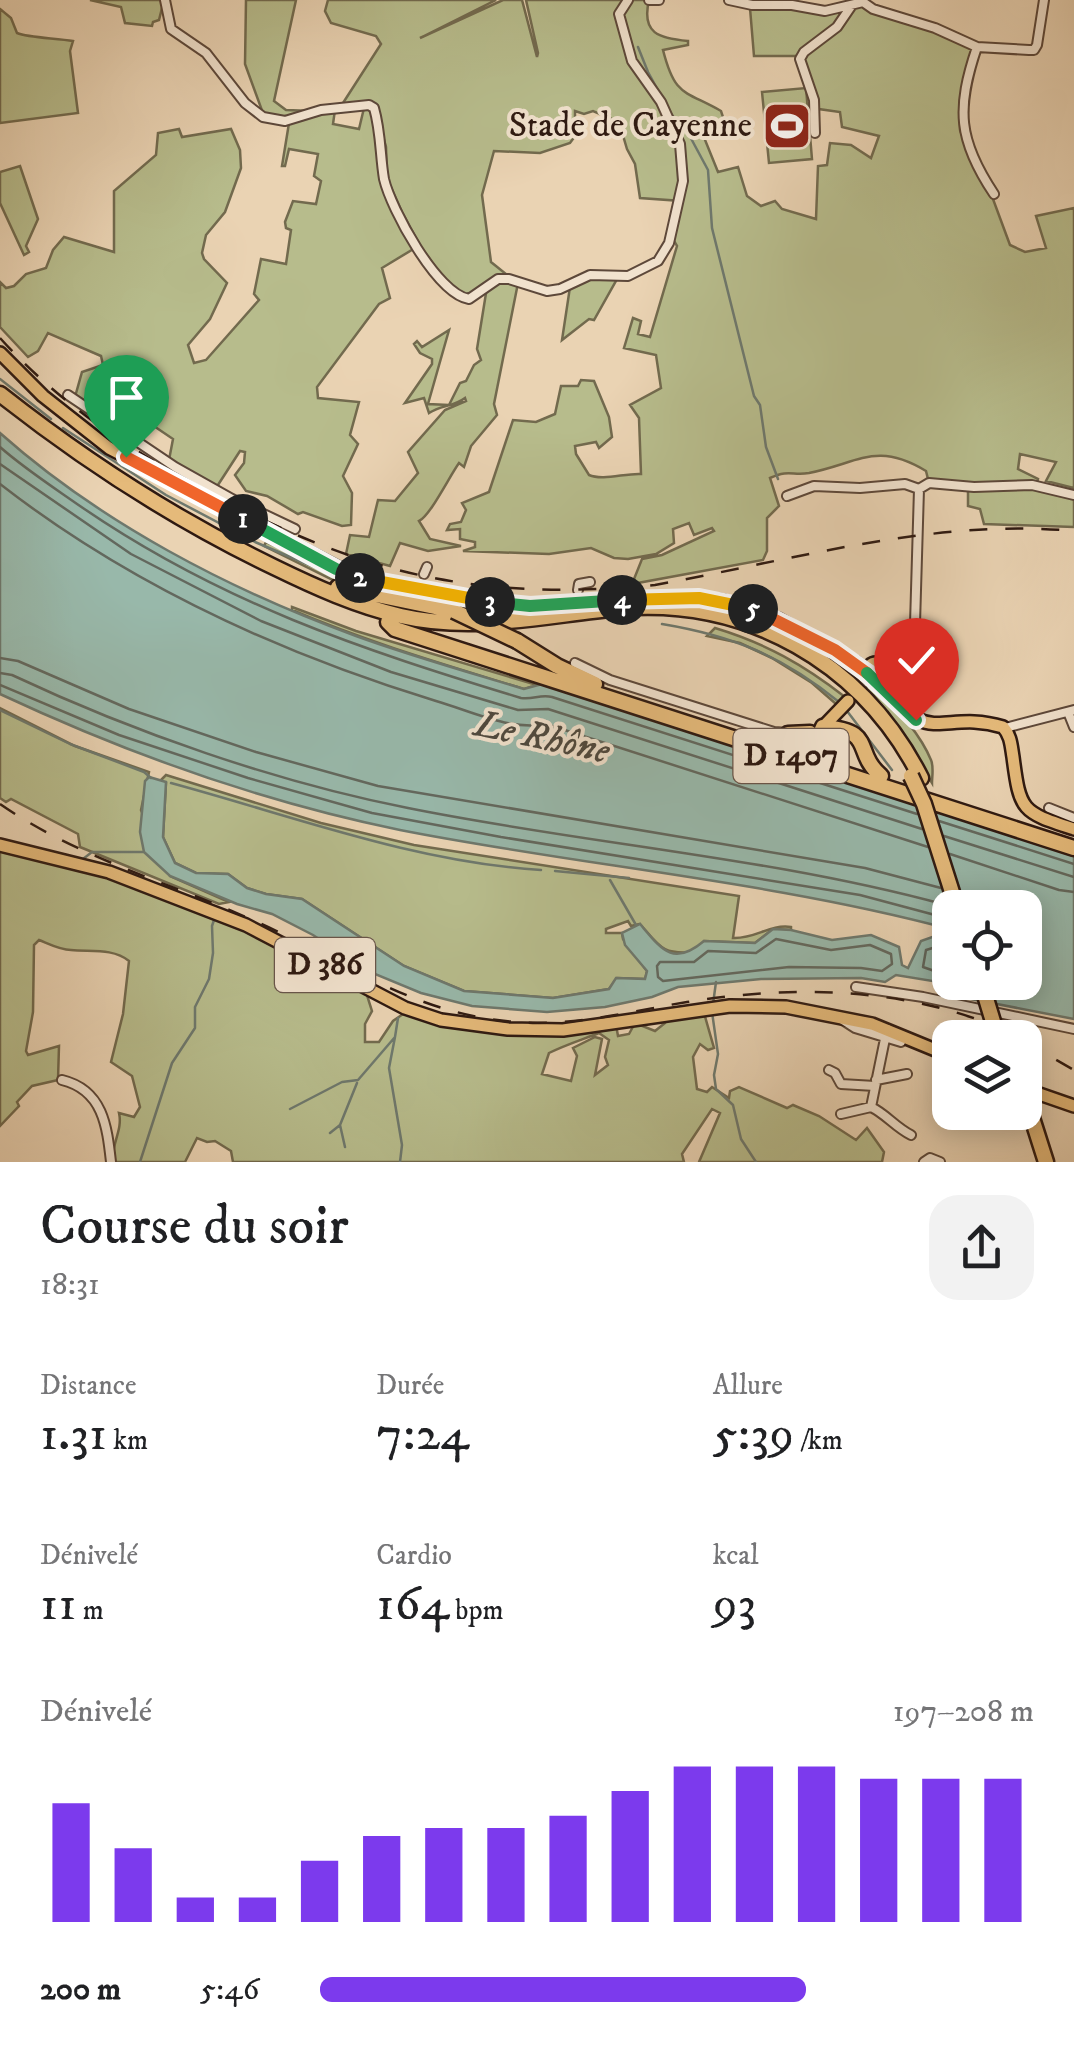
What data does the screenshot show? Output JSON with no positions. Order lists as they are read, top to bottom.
{
  "streets": {
    "highway": ["D 1407"],
    "main road": ["D 386"]
  },
  "water": ["Le Rhône"],
  "places": {
    "sports": ["Stade de Cayenne"]
  },
  "page": {
    "pins": [
      "1",
      "2",
      "4",
      "3",
      "5"
    ],
    "heading": ["Course du soir", "18:31"],
    "stats": [
      ["Distance", "1.31 km"],
      ["Durée", "7:24"],
      ["Allure", "5:39 /km"],
      ["Dénivelé", "11 m"],
      ["Cardio", "164 bpm"],
      ["kcal", "93"]
    ],
    "chart": ["Dénivelé", "197–208 m"],
    "list": [
      {
        "name": "200 m",
        "note": "5:46"
      }
    ]
  }
}
